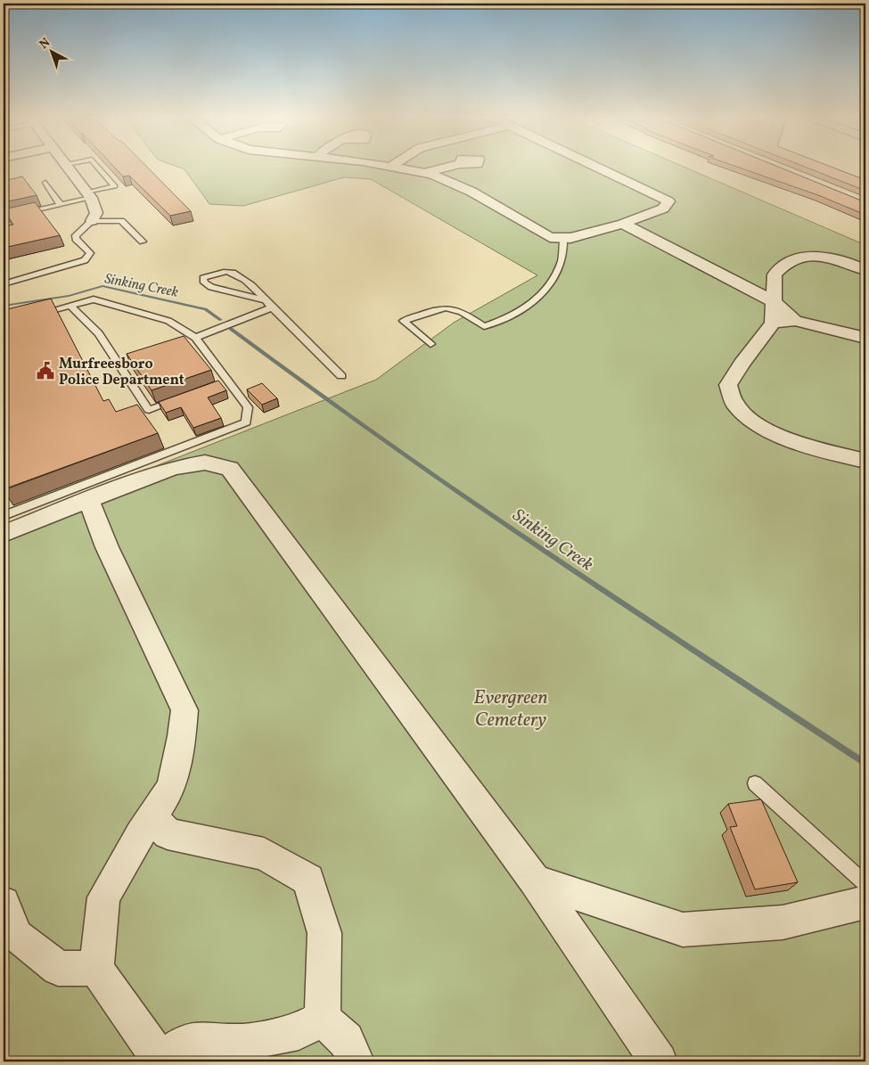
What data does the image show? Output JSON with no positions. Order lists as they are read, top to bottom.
{
  "water": ["Sinking Creek"],
  "parks": ["Evergreen Cemetery"],
  "places": {
    "public building": ["Murfreesboro Police Department"]
  },
  "north": "top left"
}
